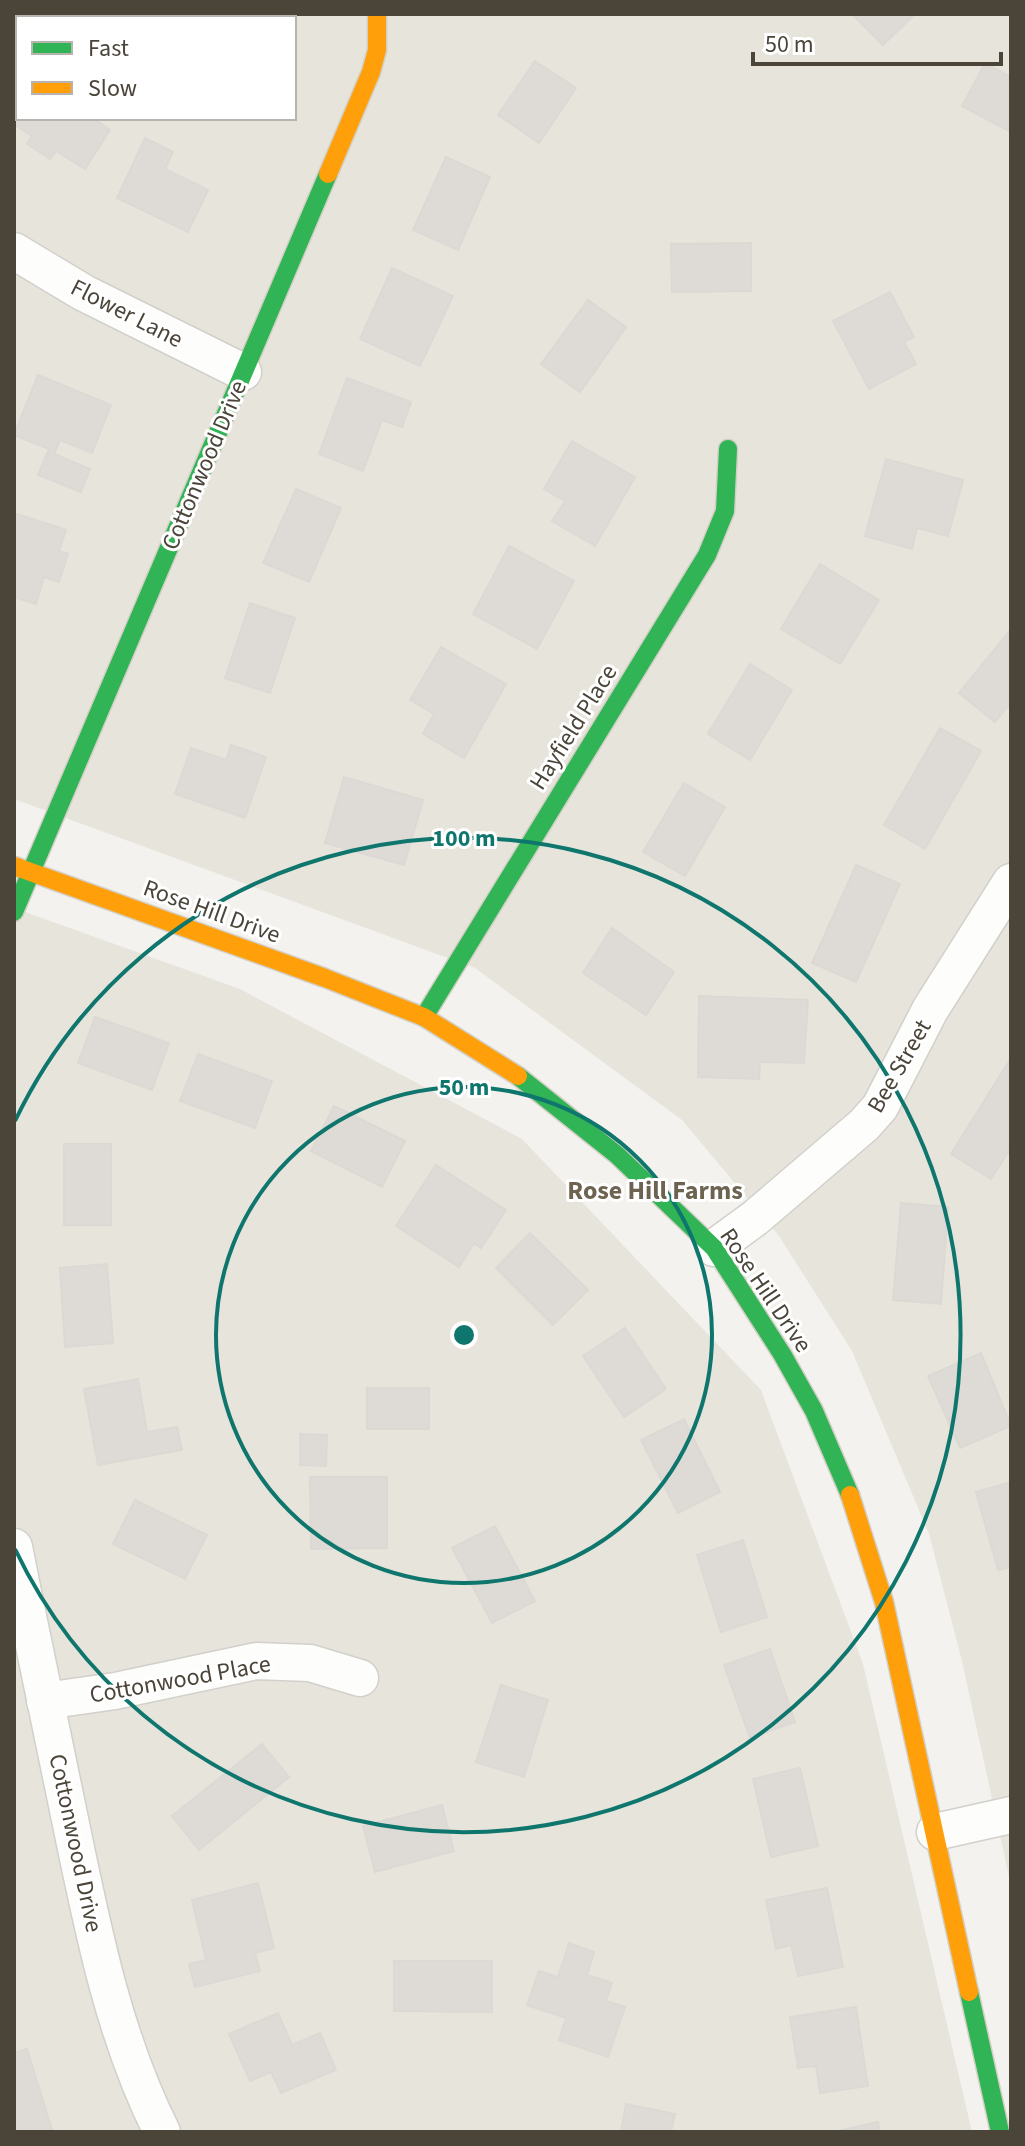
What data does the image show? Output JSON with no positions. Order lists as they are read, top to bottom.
{
  "streets": {
    "street": [
      "Flower Lane",
      "Cottonwood Drive",
      "Hayfield Place",
      "Rose Hill Drive",
      "Bee Street",
      "Cottonwood Place"
    ]
  },
  "crossings": [
    ["Flower Lane", "Cottonwood Drive"],
    ["Cottonwood Drive", "Rose Hill Drive"],
    ["Cottonwood Drive", "Cottonwood Place"],
    ["Hayfield Place", "Rose Hill Drive"],
    ["Rose Hill Drive", "Bee Street"]
  ],
  "districts": ["Rose Hill Farms"],
  "legend": ["Fast", "Slow"],
  "scale_bar": "50 m",
  "rings": ["100 m", "50 m"]
}
